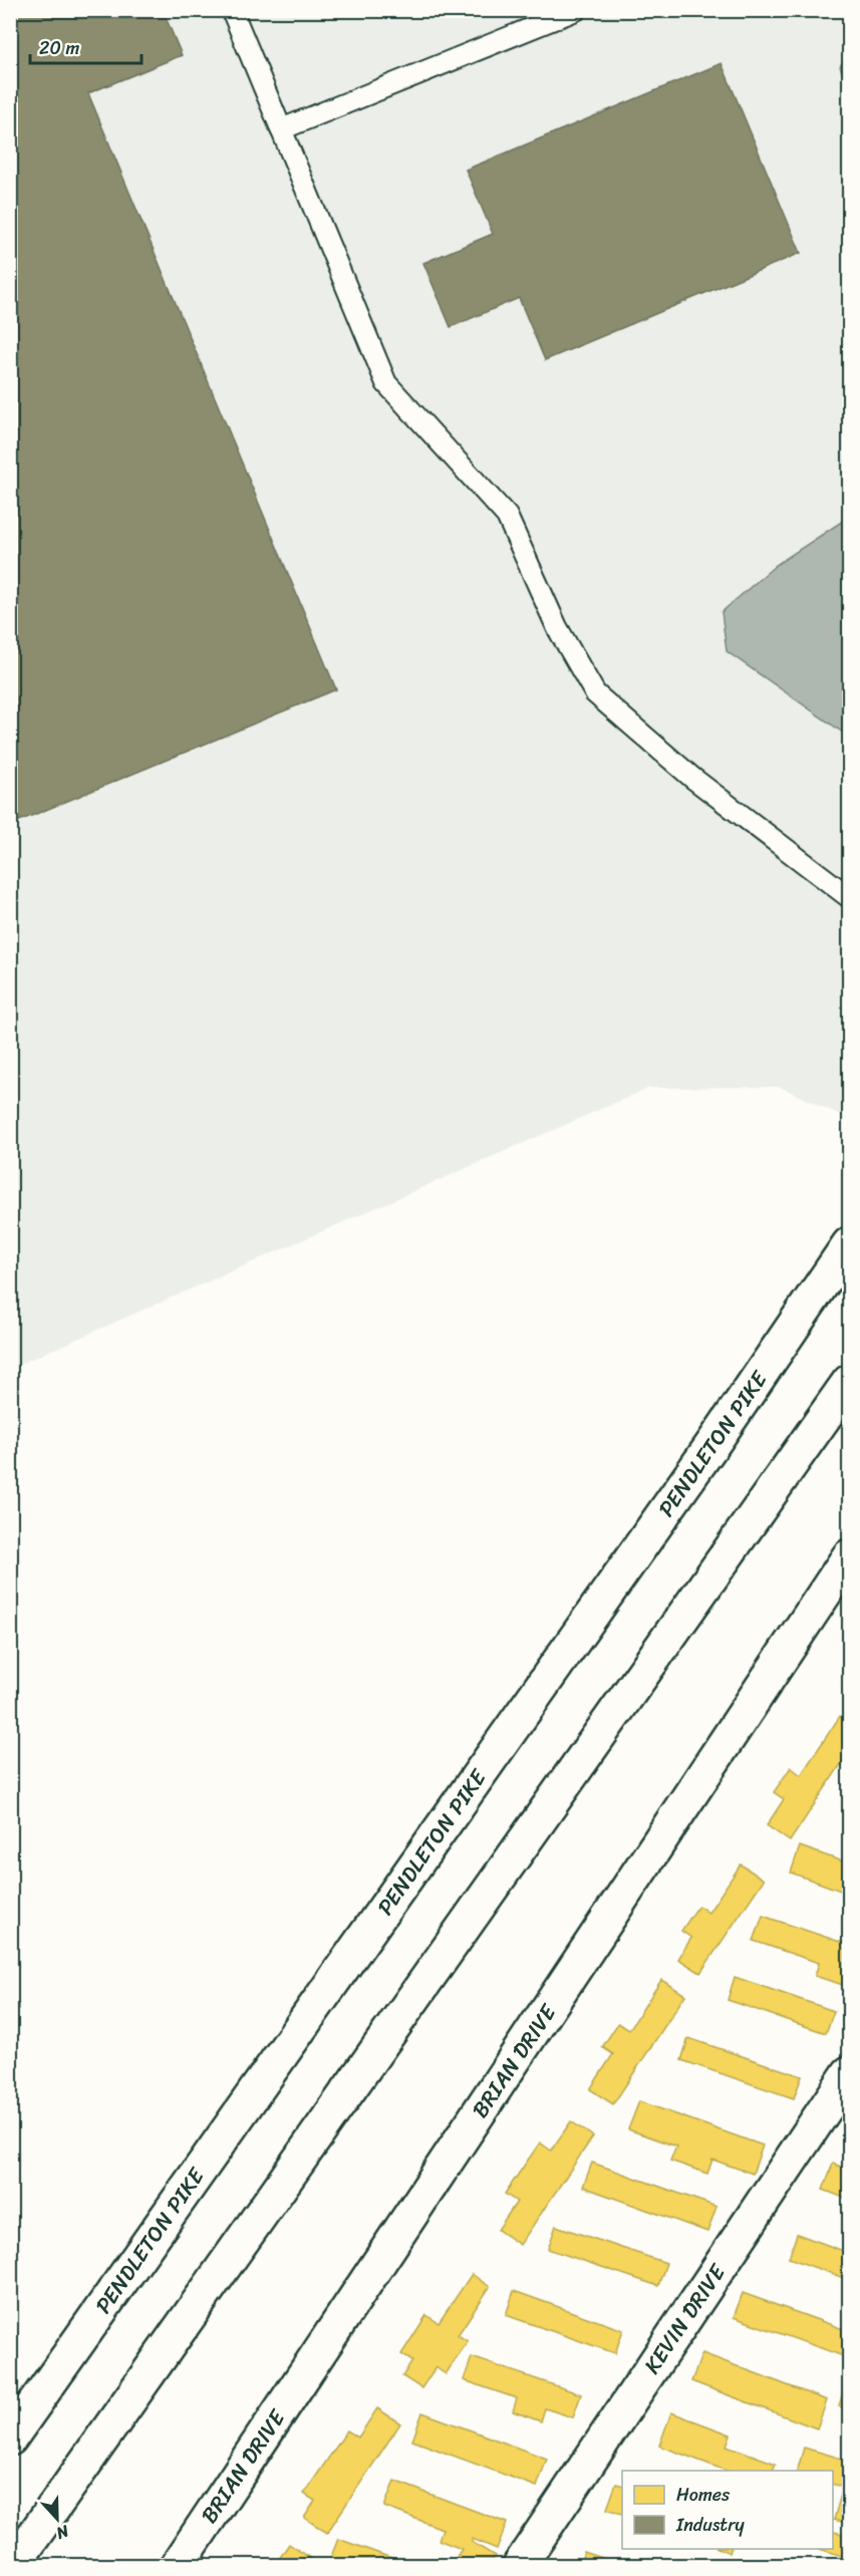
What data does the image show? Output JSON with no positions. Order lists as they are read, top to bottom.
{
  "streets": {
    "main road": ["PENDLETON PIKE", "BRIAN DRIVE", "KEVIN DRIVE"]
  },
  "legend": ["Homes", "Industry"],
  "scale_bar": "20 m",
  "north": "bottom"
}
